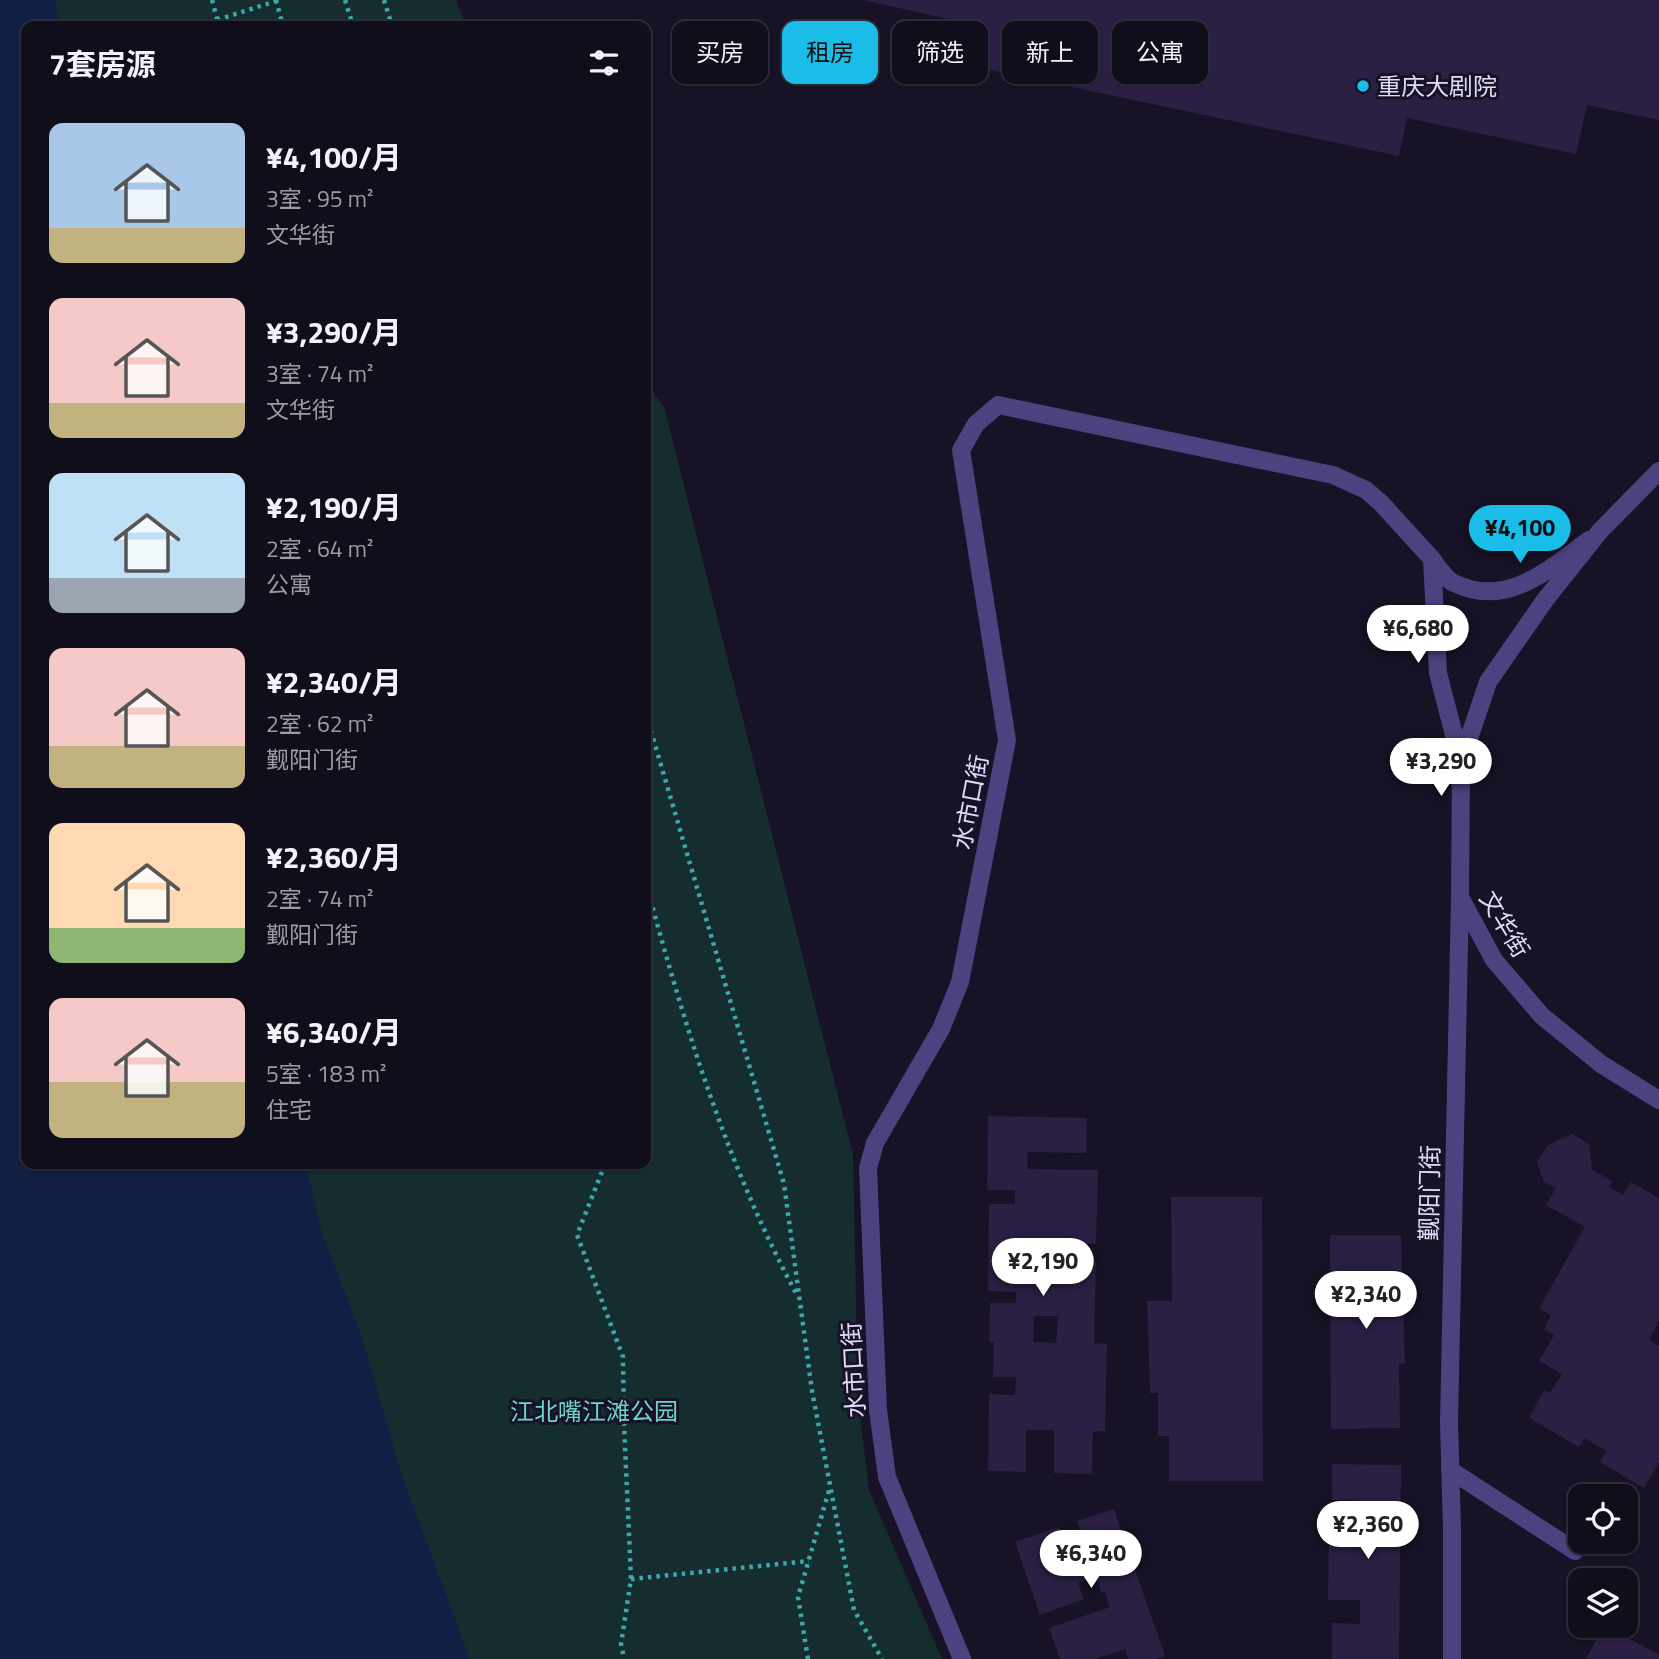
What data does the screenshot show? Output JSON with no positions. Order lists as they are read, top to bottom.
{
  "streets": {
    "street": ["水市口街", "文华街", "觐阳门街"]
  },
  "crossings": [
    ["文华街", "觐阳门街"]
  ],
  "parks": ["江北嘴江滩公园"],
  "places": ["重庆大剧院"],
  "page": {
    "chip": [
      "买房",
      "租房",
      "筛选",
      "新上",
      "公寓"
    ],
    "heading": "7套房源",
    "list": [
      {
        "name": "¥4,100/月",
        "note": "3室 · 95 m² · 文华街"
      },
      {
        "name": "¥3,290/月",
        "note": "3室 · 74 m² · 文华街"
      },
      {
        "name": "¥2,190/月",
        "note": "2室 · 64 m² · 公寓"
      },
      {
        "name": "¥2,340/月",
        "note": "2室 · 62 m² · 觐阳门街"
      },
      {
        "name": "¥2,360/月",
        "note": "2室 · 74 m² · 觐阳门街"
      },
      {
        "name": "¥6,340/月",
        "note": "5室 · 183 m² · 住宅"
      }
    ],
    "price": [
      "¥4,100",
      "¥6,680",
      "¥3,290",
      "¥2,190",
      "¥2,340",
      "¥2,360",
      "¥6,340"
    ]
  }
}
